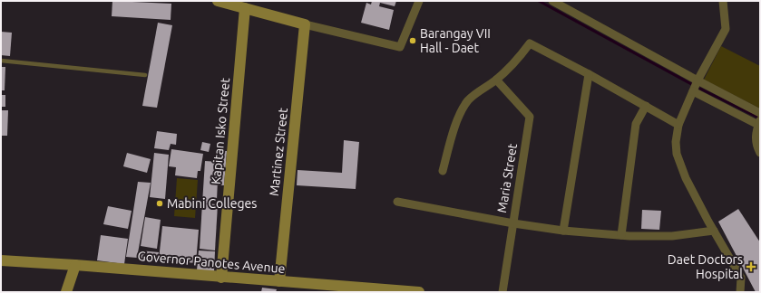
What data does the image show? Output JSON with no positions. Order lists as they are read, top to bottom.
{
  "streets": {
    "street": [
      "Kapitan Isko Street",
      "Martinez Street",
      "Maria Street",
      "Governor Panotes Avenue"
    ]
  },
  "crossings": [
    ["Kapitan Isko Street", "Governor Panotes Avenue"],
    ["Martinez Street", "Governor Panotes Avenue"]
  ],
  "places": {
    "other": ["Barangay VII Hall - Daet", "Mabini Colleges"],
    "health": ["Daet Doctors Hospital"]
  }
}
